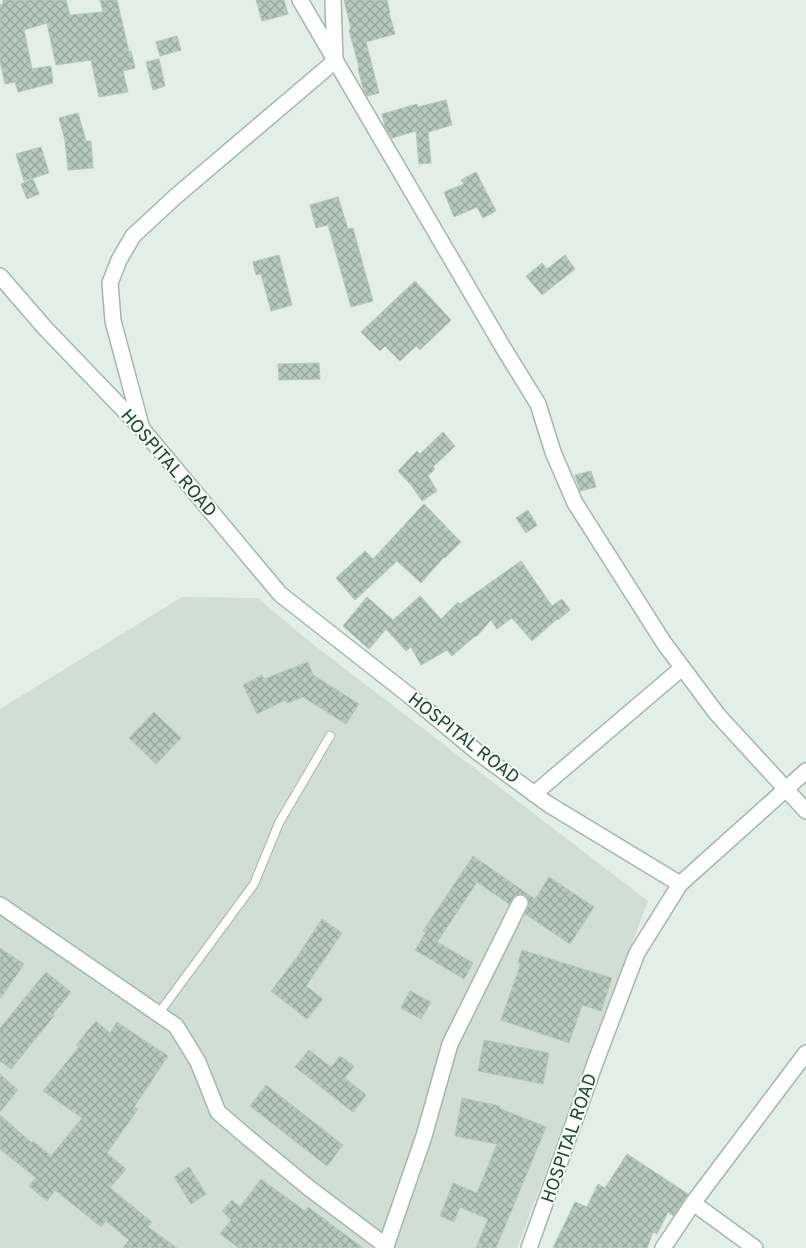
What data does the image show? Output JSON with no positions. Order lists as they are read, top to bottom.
{
  "streets": {
    "street": ["HOSPITAL ROAD"]
  }
}
